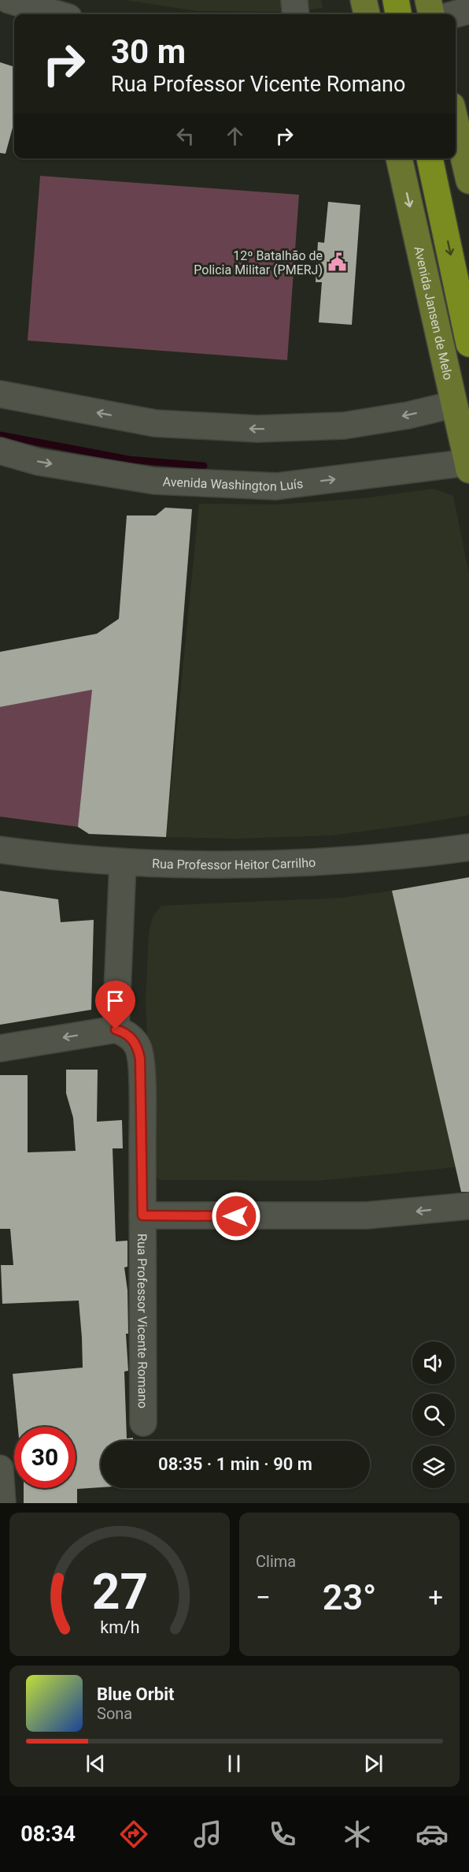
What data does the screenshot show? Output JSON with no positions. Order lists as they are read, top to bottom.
{
  "streets": {
    "main road": ["Avenida Jansen de Melo"],
    "street": ["Avenida Washington Luís", "Rua Professor Heitor Carrilho", "Rua Professor Vicente Romano"]
  },
  "crossings": [
    ["Avenida Jansen de Melo", "Avenida Washington Luís"]
  ],
  "one_way": ["Avenida Jansen de Melo"],
  "places": {
    "public building": ["12º Batalhão de Policia Militar (PMERJ)"]
  },
  "page": {
    "turn": ["30 m", "Rua Professor Vicente Romano"],
    "limit": "30",
    "trip": "08:35 · 1 min · 90 m",
    "tile": "Clima",
    "heat": ["−", "23°", "+"],
    "song": ["Blue Orbit", "Sona"],
    "tabs": "08:34",
    "gauge": ["27", "km/h"]
  }
}
